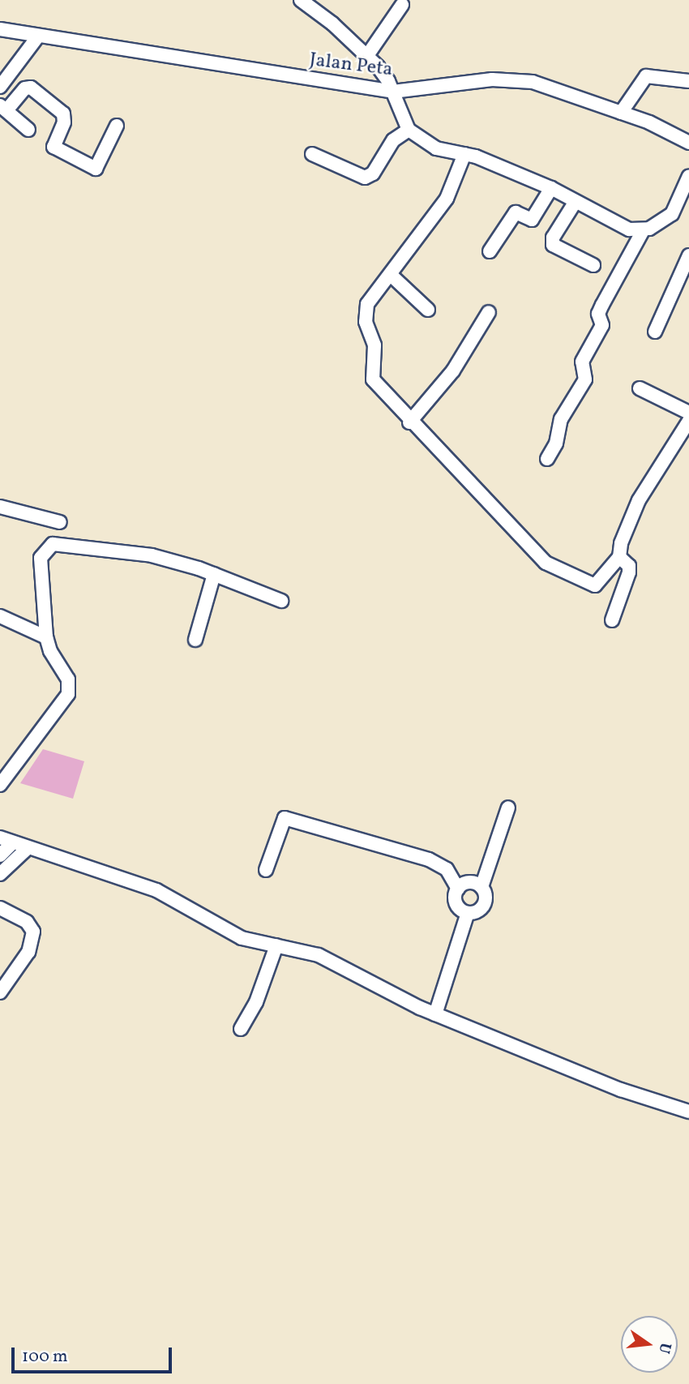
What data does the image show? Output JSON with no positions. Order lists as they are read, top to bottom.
{
  "streets": {
    "street": ["Jalan Peta"]
  },
  "scale_bar": "100 m",
  "north": "right"
}
